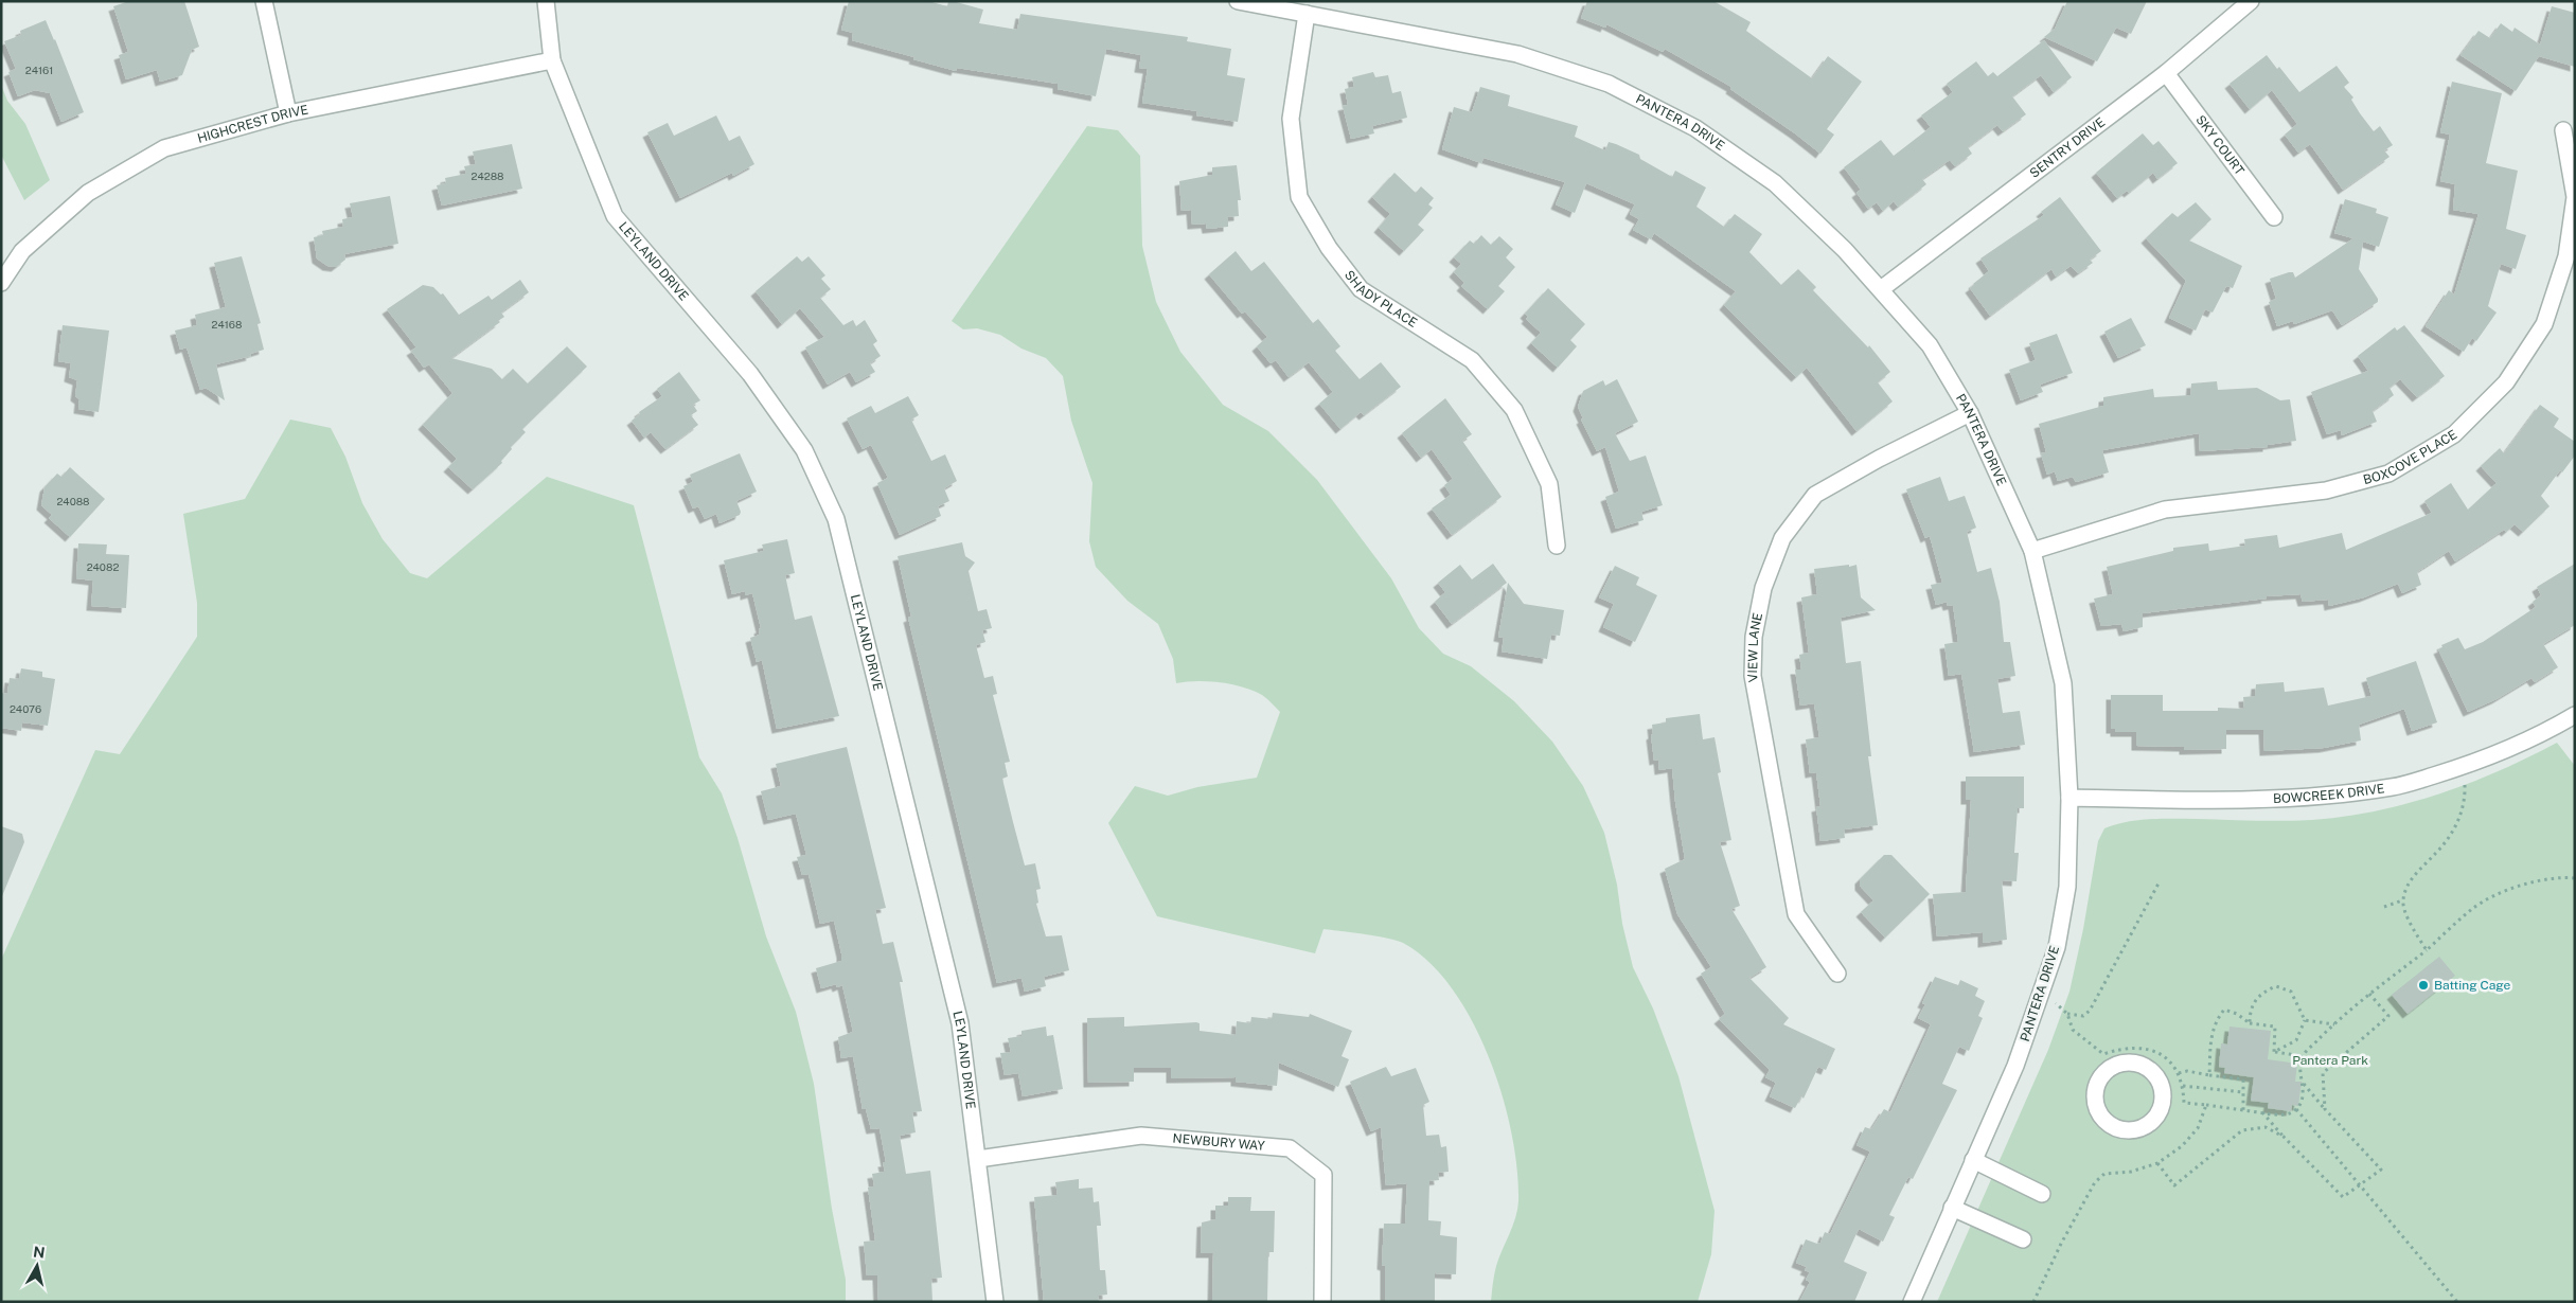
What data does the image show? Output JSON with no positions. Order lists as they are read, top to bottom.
{
  "streets": {
    "street": [
      "PANTERA DRIVE",
      "HIGHCREST DRIVE",
      "SKY COURT",
      "SENTRY DRIVE",
      "LEYLAND DRIVE",
      "SHADY PLACE",
      "BOXCOVE PLACE",
      "VIEW LANE",
      "BOWCREEK DRIVE",
      "NEWBURY WAY"
    ]
  },
  "crossings": [
    ["PANTERA DRIVE", "SENTRY DRIVE"],
    ["PANTERA DRIVE", "SHADY PLACE"],
    ["PANTERA DRIVE", "BOXCOVE PLACE"],
    ["PANTERA DRIVE", "VIEW LANE"],
    ["PANTERA DRIVE", "BOWCREEK DRIVE"],
    ["HIGHCREST DRIVE", "LEYLAND DRIVE"],
    ["SKY COURT", "SENTRY DRIVE"],
    ["LEYLAND DRIVE", "NEWBURY WAY"]
  ],
  "parks": ["Pantera Park"],
  "places": ["Batting Cage"],
  "house_numbers": [
    "24161",
    "24288",
    "24168",
    "24088",
    "24082",
    "24076"
  ],
  "north": "top"
}
